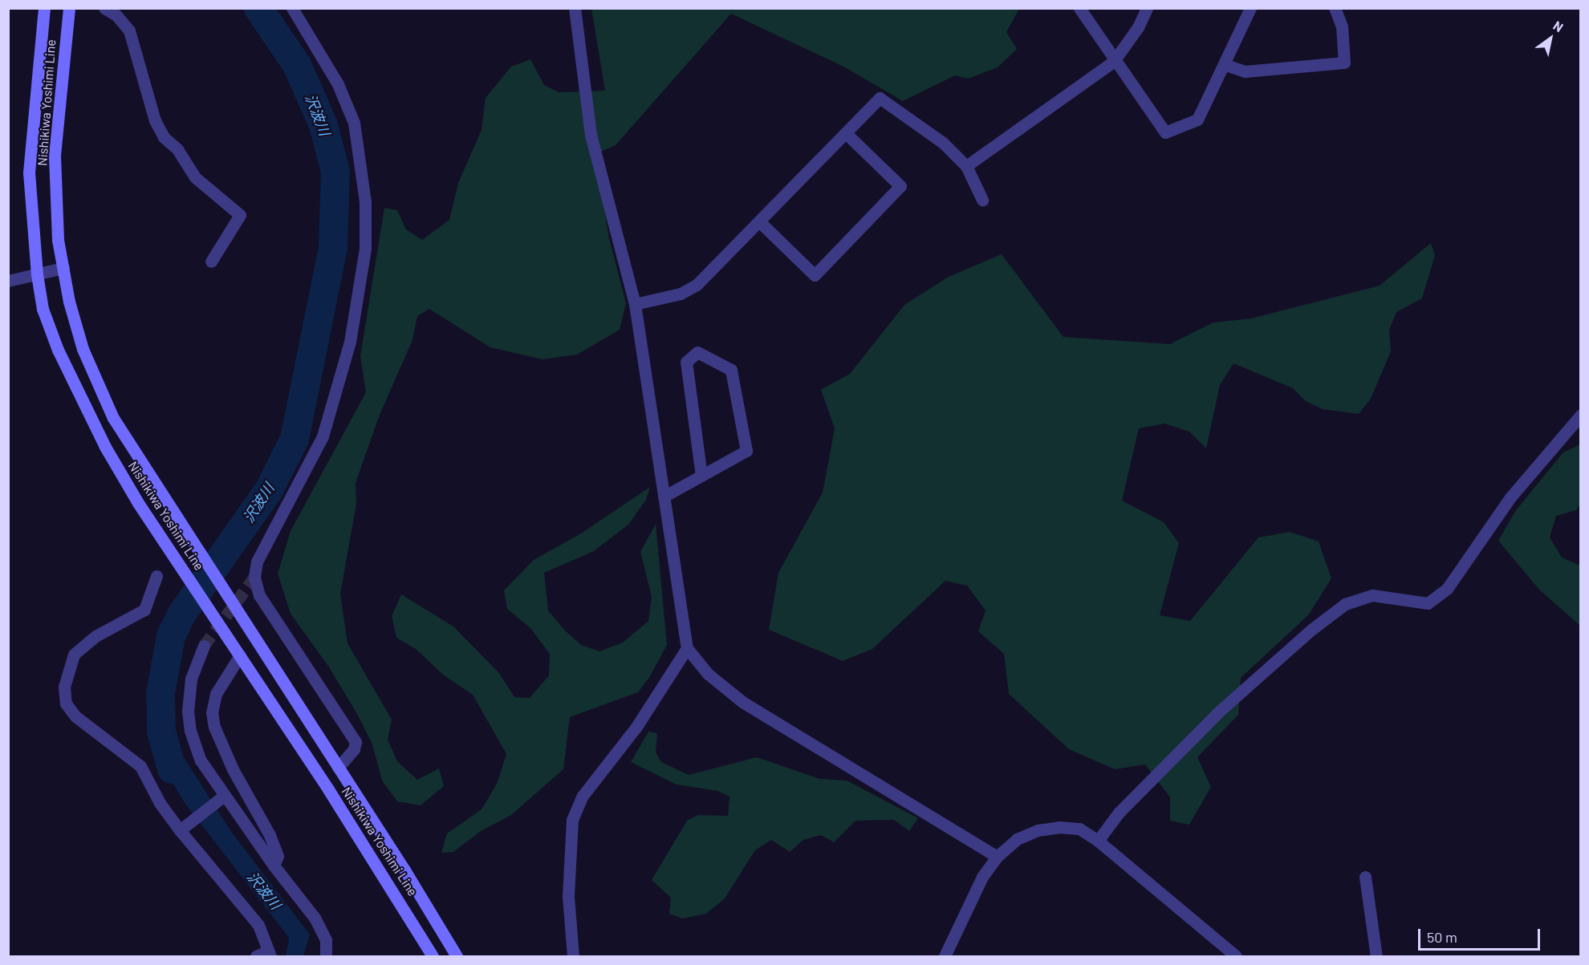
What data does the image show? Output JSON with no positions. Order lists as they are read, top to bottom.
{
  "streets": {
    "main road": ["Nishikiwa Yoshimi Line"]
  },
  "water": ["沢波川"],
  "scale_bar": "50 m",
  "north": "top right"
}
